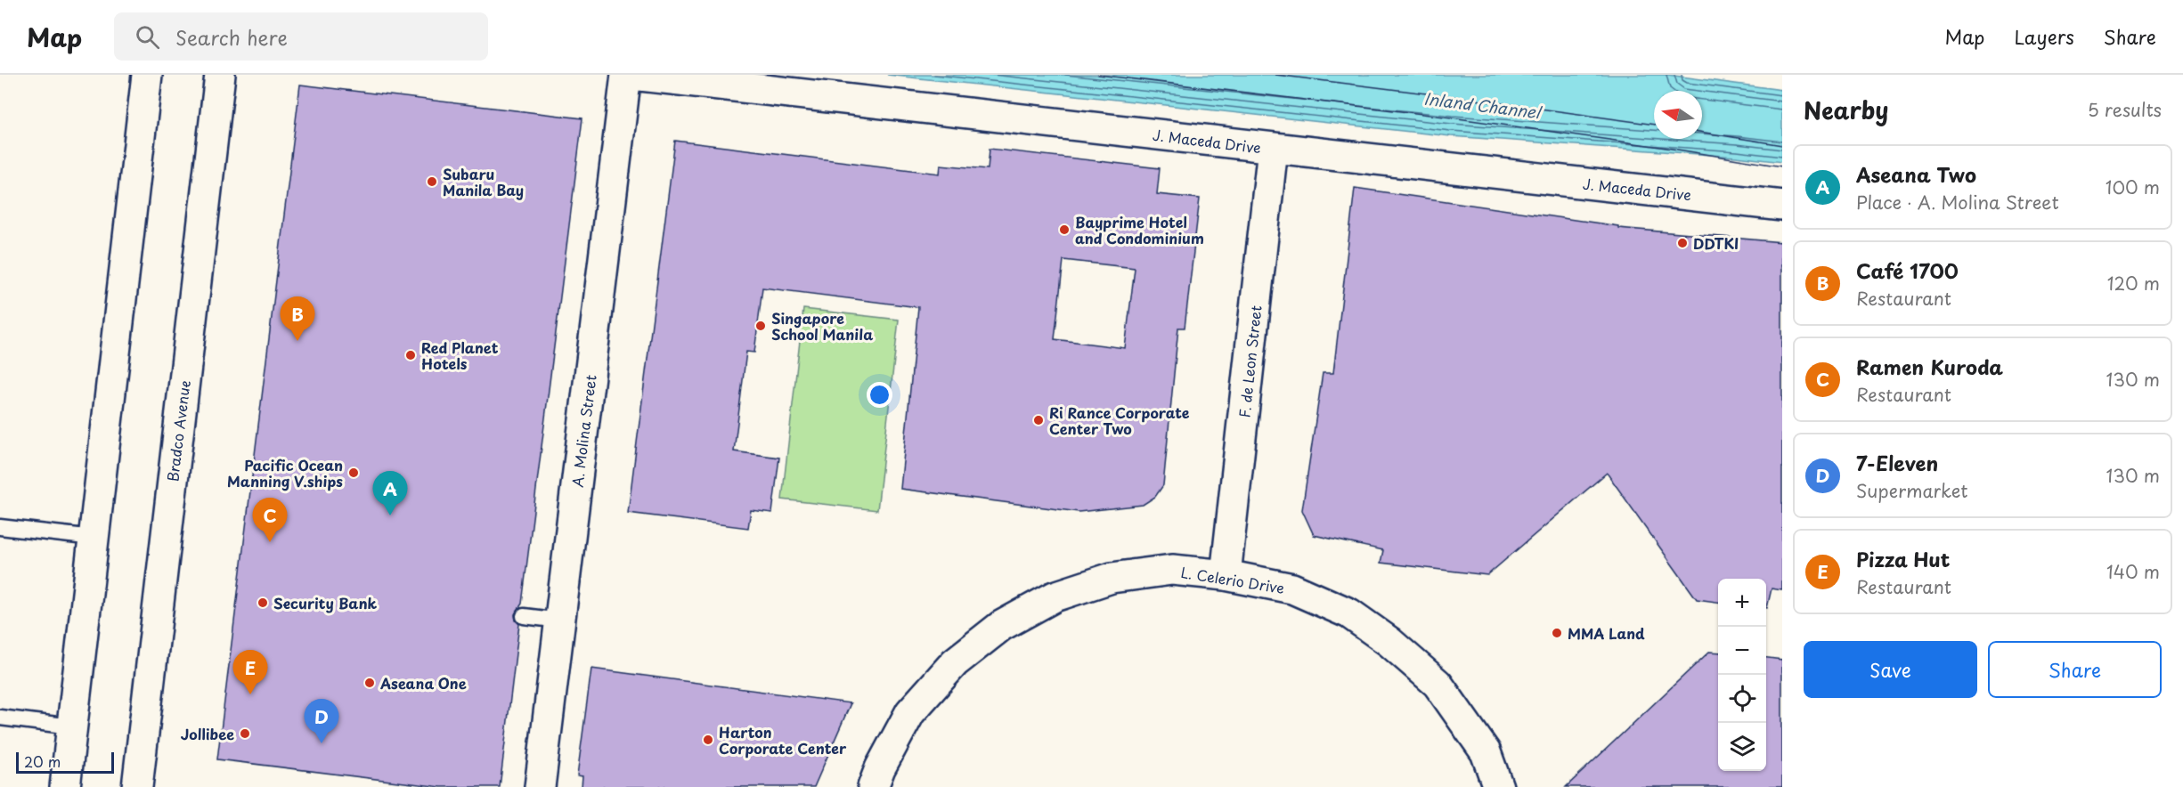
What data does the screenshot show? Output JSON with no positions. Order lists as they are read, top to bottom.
{
  "streets": {
    "street": [
      "J. Maceda Drive",
      "F. de Leon Street",
      "Bradco Avenue",
      "A. Molina Street",
      "L. Celerio Drive"
    ]
  },
  "crossings": [
    ["J. Maceda Drive", "F. de Leon Street"],
    ["F. de Leon Street", "L. Celerio Drive"]
  ],
  "water": ["Inland Channel"],
  "places": [
    "Subaru Manila Bay",
    "Bayprime Hotel and Condominium",
    "DDTKI",
    "Singapore School Manila",
    "Red Planet Hotels",
    "Ri Rance Corporate Center Two",
    "Pacific Ocean Manning V.ships",
    "Security Bank",
    "MMA Land",
    "Aseana One",
    "Jollibee",
    "Harton Corporate Center"
  ],
  "scale_bar": "20 m",
  "north": "left",
  "page": {
    "header": "Map",
    "search": "Search here",
    "nav": ["Map", "Layers", "Share"],
    "heading": ["Nearby", "5 results"],
    "list": [
      {
        "mark": "A",
        "name": "Aseana Two",
        "note": "Place · A. Molina Street",
        "value": "100 m"
      },
      {
        "mark": "B",
        "name": "Café 1700",
        "note": "Restaurant",
        "value": "120 m"
      },
      {
        "mark": "C",
        "name": "Ramen Kuroda",
        "note": "Restaurant",
        "value": "130 m"
      },
      {
        "mark": "D",
        "name": "7-Eleven",
        "note": "Supermarket",
        "value": "130 m"
      },
      {
        "mark": "E",
        "name": "Pizza Hut",
        "note": "Restaurant",
        "value": "140 m"
      }
    ],
    "pins": [
      "B",
      "A",
      "C",
      "E",
      "D"
    ],
    "map_buttons": ["+", "−"],
    "buttons": ["Save", "Share"],
    "scale": "20 m"
  }
}
